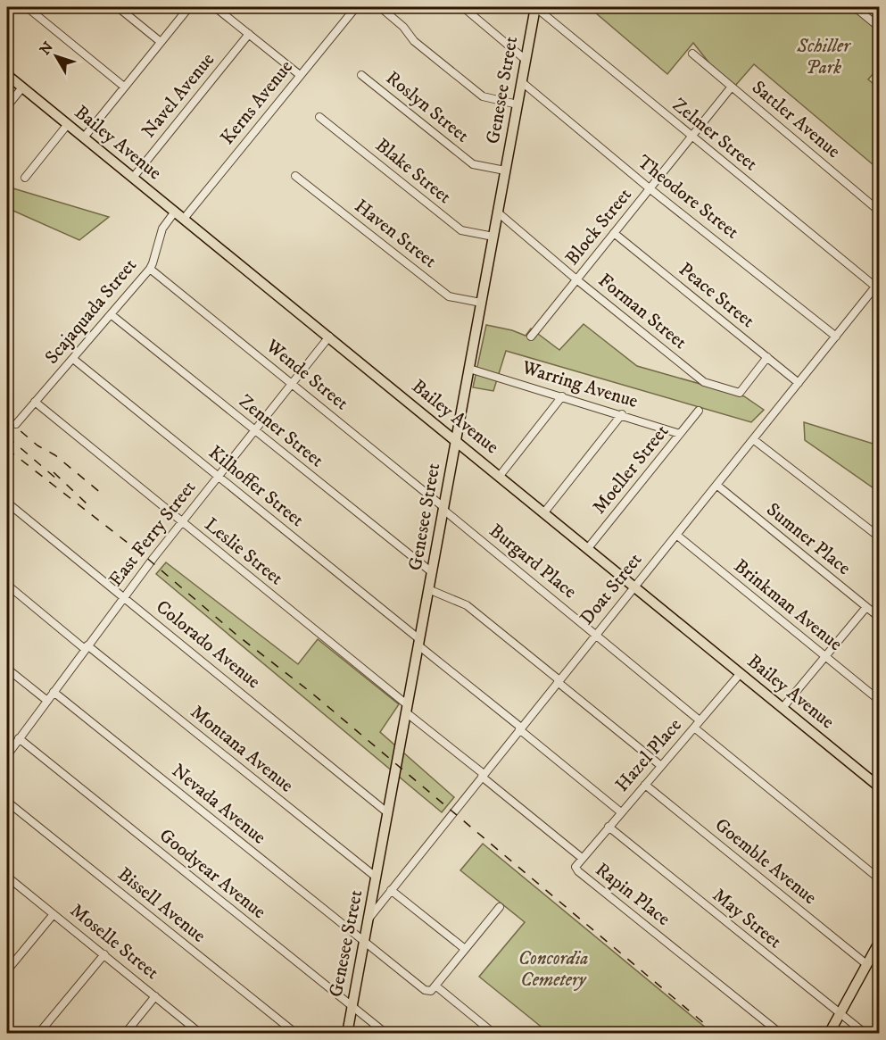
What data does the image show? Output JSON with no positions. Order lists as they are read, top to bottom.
{
  "streets": {
    "main road": ["Genesee Street", "Bailey Avenue"],
    "street": [
      "Navel Avenue",
      "Kerns Avenue",
      "Roslyn Street",
      "Sattler Avenue",
      "Zelmer Street",
      "Blake Street",
      "Theodore Street",
      "Block Street",
      "Haven Street",
      "Peace Street",
      "Scajaquada Street",
      "Forman Street",
      "Wende Street",
      "Warring Avenue",
      "Zenner Street",
      "Moeller Street",
      "Kilhoffer Street",
      "East Ferry Street",
      "Sumner Place",
      "Leslie Street",
      "Burgard Place",
      "Doat Street",
      "Brinkman Avenue",
      "Colorado Avenue",
      "Montana Avenue",
      "Hazel Place",
      "Nevada Avenue",
      "Goemble Avenue",
      "Goodyear Avenue",
      "Rapin Place",
      "Bissell Avenue",
      "May Street",
      "Moselle Street"
    ]
  },
  "crossings": [
    ["Genesee Street", "Roslyn Street"],
    ["Genesee Street", "Zelmer Street"],
    ["Genesee Street", "Bailey Avenue"],
    ["Genesee Street", "Blake Street"],
    ["Genesee Street", "Theodore Street"],
    ["Genesee Street", "Haven Street"],
    ["Genesee Street", "Forman Street"],
    ["Genesee Street", "Wende Street"],
    ["Genesee Street", "Warring Avenue"],
    ["Genesee Street", "Zenner Street"],
    ["Genesee Street", "Kilhoffer Street"],
    ["Genesee Street", "Leslie Street"],
    ["Genesee Street", "Burgard Place"],
    ["Genesee Street", "Doat Street"],
    ["Genesee Street", "Colorado Avenue"],
    ["Genesee Street", "Montana Avenue"],
    ["Genesee Street", "Nevada Avenue"],
    ["Genesee Street", "Goodyear Avenue"],
    ["Genesee Street", "Rapin Place"],
    ["Navel Avenue", "Bailey Avenue"],
    ["Kerns Avenue", "Bailey Avenue"],
    ["Sattler Avenue", "Block Street"],
    ["Zelmer Street", "Block Street"],
    ["Zelmer Street", "Doat Street"],
    ["Bailey Avenue", "Scajaquada Street"],
    ["Bailey Avenue", "Moeller Street"],
    ["Bailey Avenue", "East Ferry Street"],
    ["Bailey Avenue", "Doat Street"],
    ["Bailey Avenue", "Hazel Place"],
    ["Theodore Street", "Block Street"],
    ["Theodore Street", "Doat Street"],
    ["Block Street", "Peace Street"],
    ["Block Street", "Forman Street"],
    ["Peace Street", "Forman Street"],
    ["Peace Street", "Doat Street"],
    ["Scajaquada Street", "Wende Street"],
    ["Scajaquada Street", "Zenner Street"],
    ["Scajaquada Street", "Kilhoffer Street"],
    ["Scajaquada Street", "Leslie Street"],
    ["Wende Street", "East Ferry Street"],
    ["Wende Street", "Burgard Place"],
    ["Warring Avenue", "Moeller Street"],
    ["Zenner Street", "East Ferry Street"],
    ["Kilhoffer Street", "East Ferry Street"],
    ["East Ferry Street", "Leslie Street"],
    ["East Ferry Street", "Colorado Avenue"],
    ["East Ferry Street", "Montana Avenue"],
    ["East Ferry Street", "Nevada Avenue"],
    ["East Ferry Street", "Goodyear Avenue"],
    ["Sumner Place", "Doat Street"],
    ["Leslie Street", "Rapin Place"],
    ["Burgard Place", "Doat Street"],
    ["Burgard Place", "Hazel Place"],
    ["Doat Street", "Brinkman Avenue"],
    ["Doat Street", "Rapin Place"],
    ["Hazel Place", "Goemble Avenue"],
    ["Hazel Place", "Rapin Place"],
    ["Hazel Place", "May Street"]
  ],
  "parks": ["Schiller Park", "Concordia Cemetery"],
  "north": "top left"
}
